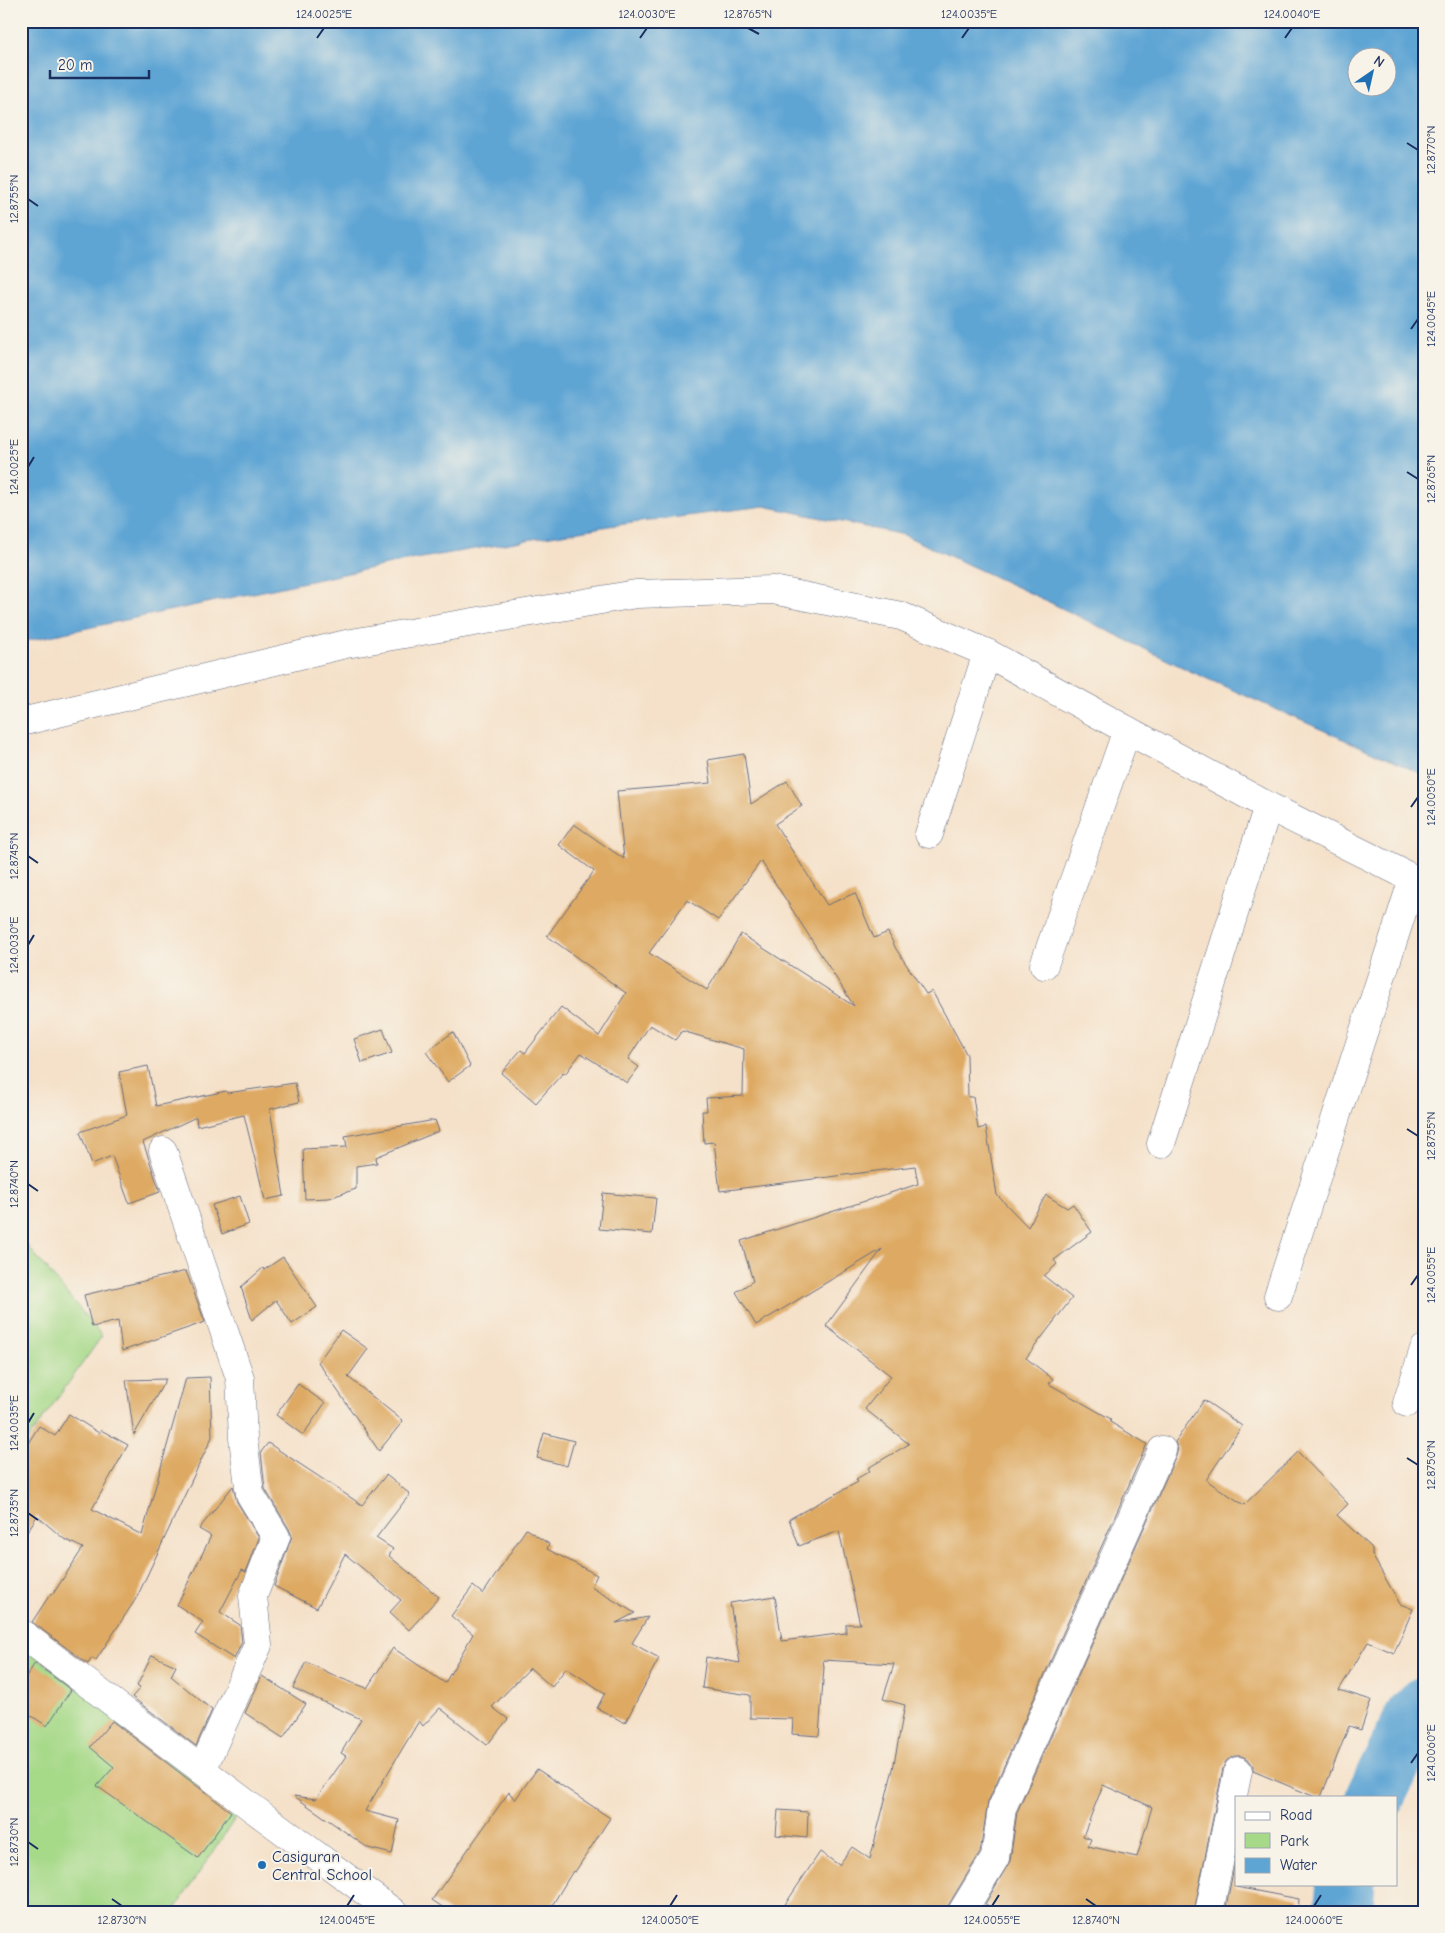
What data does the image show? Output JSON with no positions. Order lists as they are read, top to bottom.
{
  "places": ["Casiguran Central School"],
  "legend": ["Road", "Park", "Water"],
  "scale_bar": "20 m",
  "north": "top right",
  "coordinates": [
    "124.0025°E",
    "124.0030°E",
    "12.8765°N",
    "124.0035°E",
    "124.0040°E",
    "12.8770°N",
    "12.8755°N",
    "124.0045°E",
    "124.0050°E",
    "12.8745°N",
    "12.8740°N",
    "124.0055°E",
    "12.8750°N",
    "12.8735°N",
    "124.0060°E",
    "12.8730°N"
  ]
}
